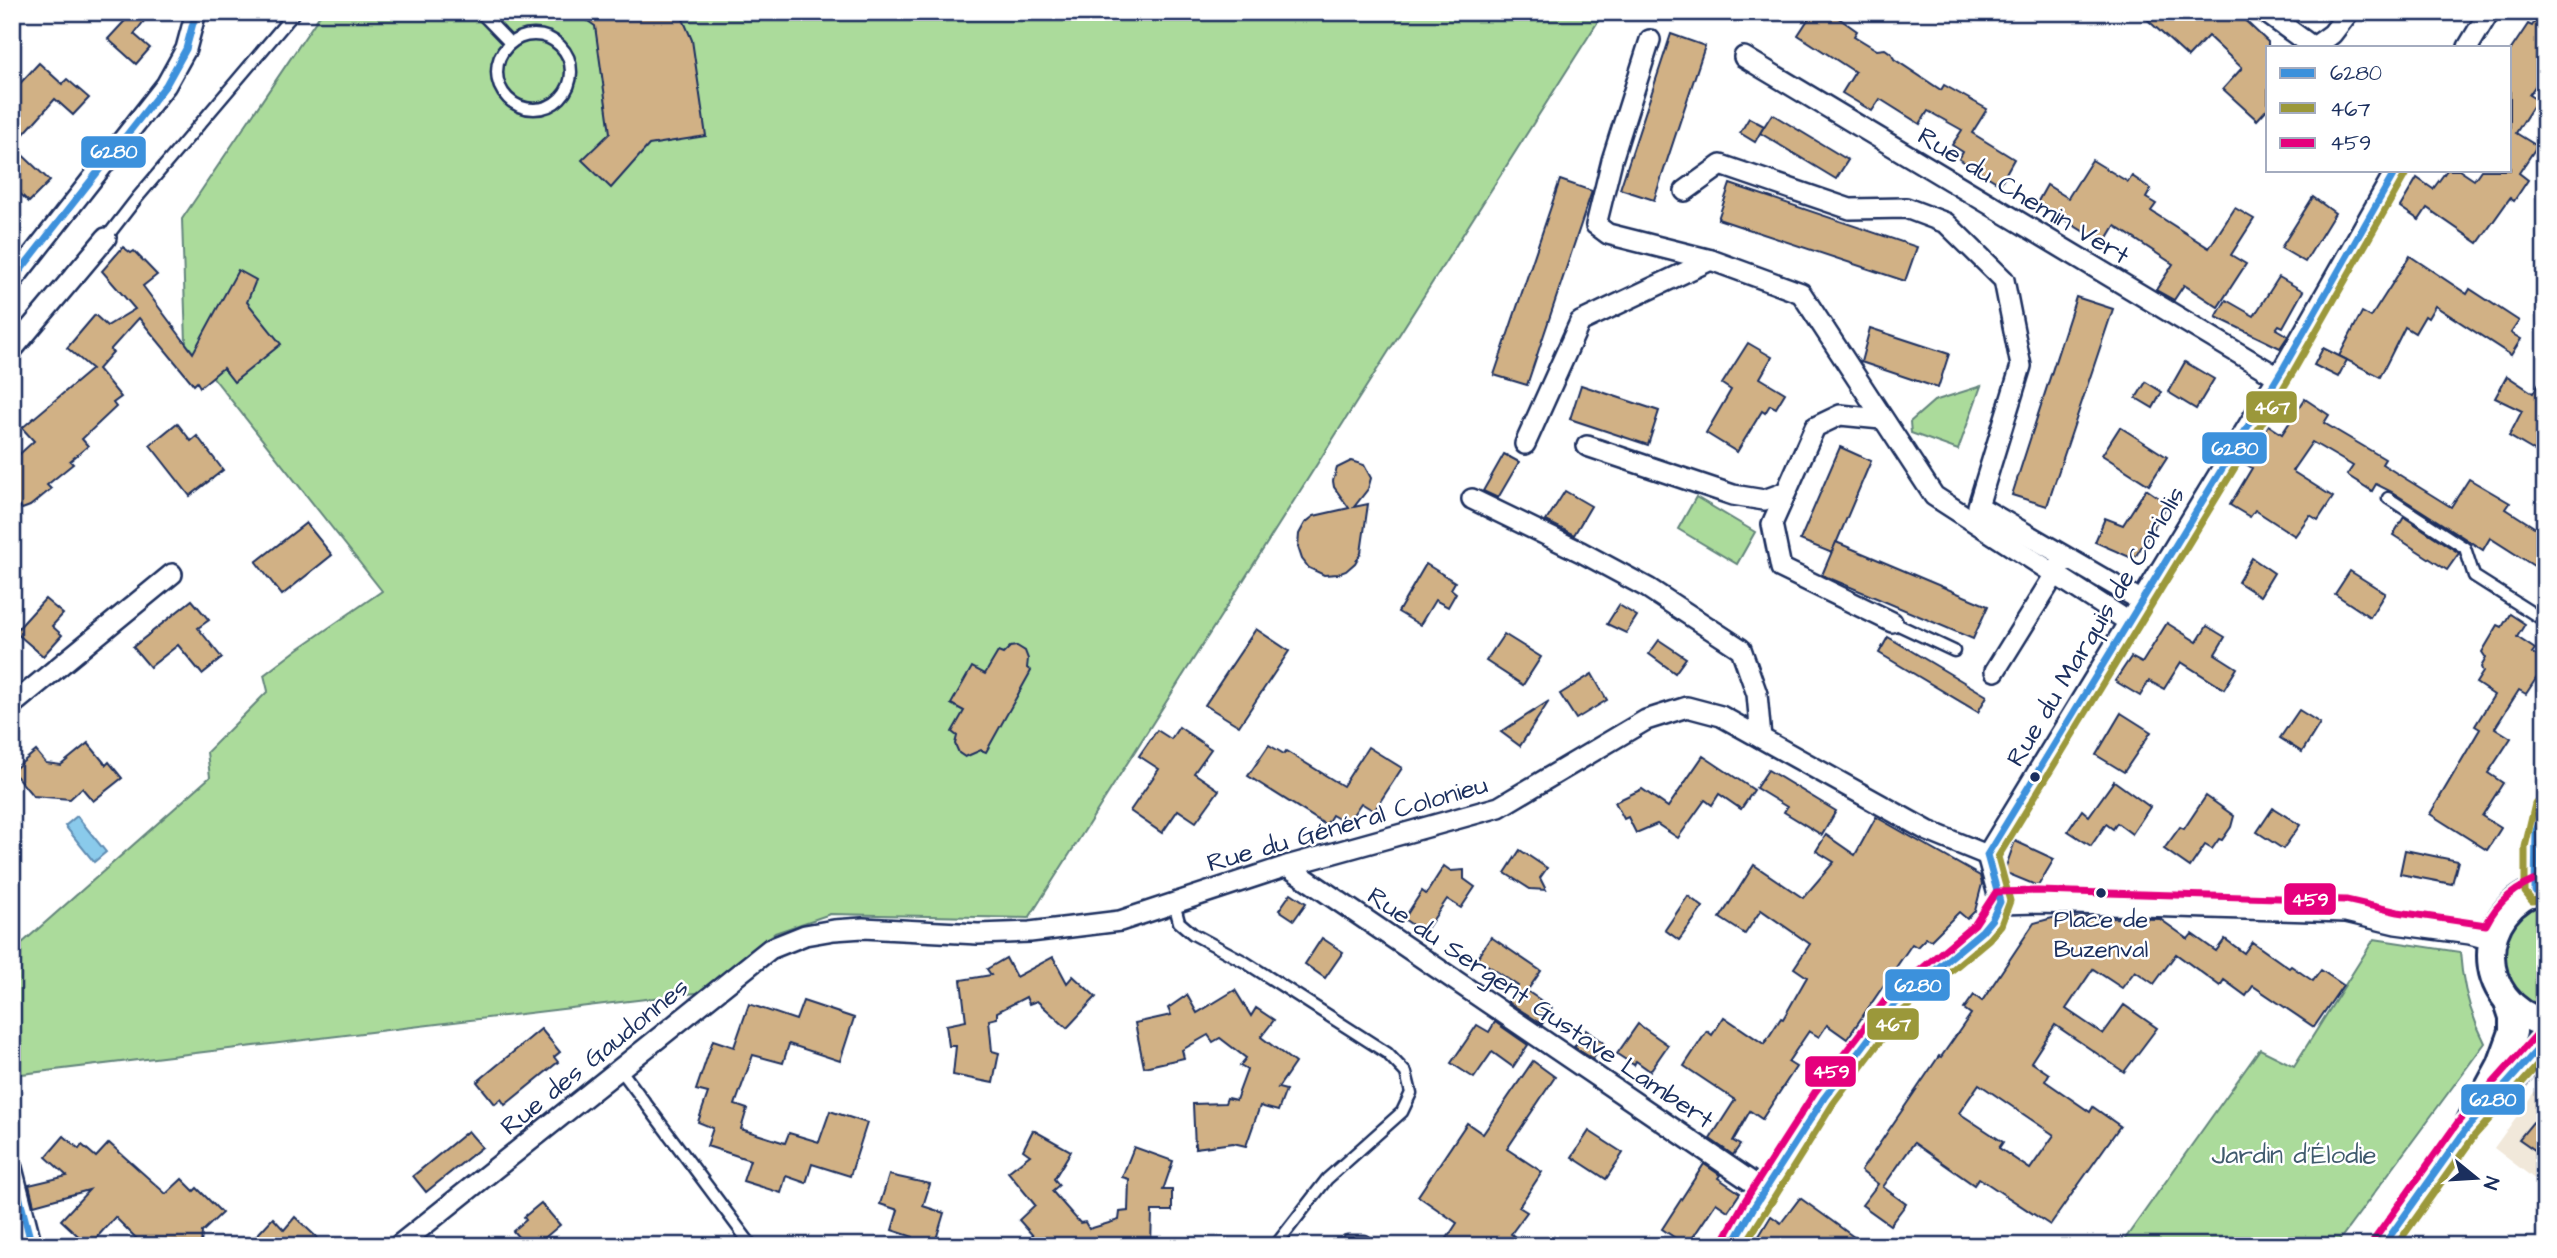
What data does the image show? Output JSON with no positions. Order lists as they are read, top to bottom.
{
  "streets": {
    "street": [
      "Rue du Chemin Vert",
      "Rue du Marquis de Coriolis",
      "Rue du Général Colonieu",
      "Rue du Sergent Gustave Lambert",
      "Rue des Gaudonnes"
    ]
  },
  "crossings": [
    ["Rue du Chemin Vert", "Rue du Marquis de Coriolis"],
    ["Rue du Marquis de Coriolis", "Rue du Général Colonieu"],
    ["Rue du Général Colonieu", "Rue du Sergent Gustave Lambert"],
    ["Rue du Général Colonieu", "Rue des Gaudonnes"]
  ],
  "parks": ["Jardin d'Élodie"],
  "places": ["Place de Buzenval"],
  "lines": ["transit line 6280", "transit line 467", "transit line 459"],
  "legend": ["6280", "467", "459"],
  "north": "right"
}
